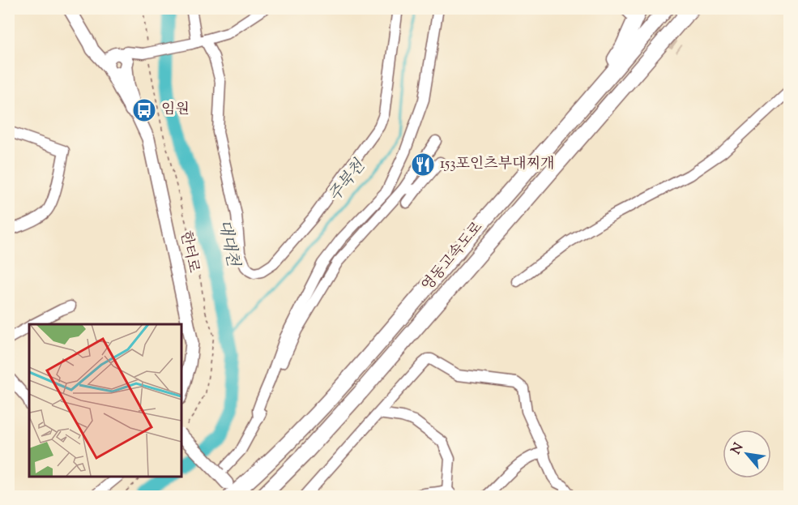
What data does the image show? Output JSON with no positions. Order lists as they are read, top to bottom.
{
  "streets": {
    "highway": ["영동고속도로"],
    "main road": ["한터로"]
  },
  "water": ["주북천", "대대천"],
  "places": {
    "bus stop": ["임원"],
    "restaurant": ["153포인츠부대찌개"]
  },
  "north": "top left"
}
